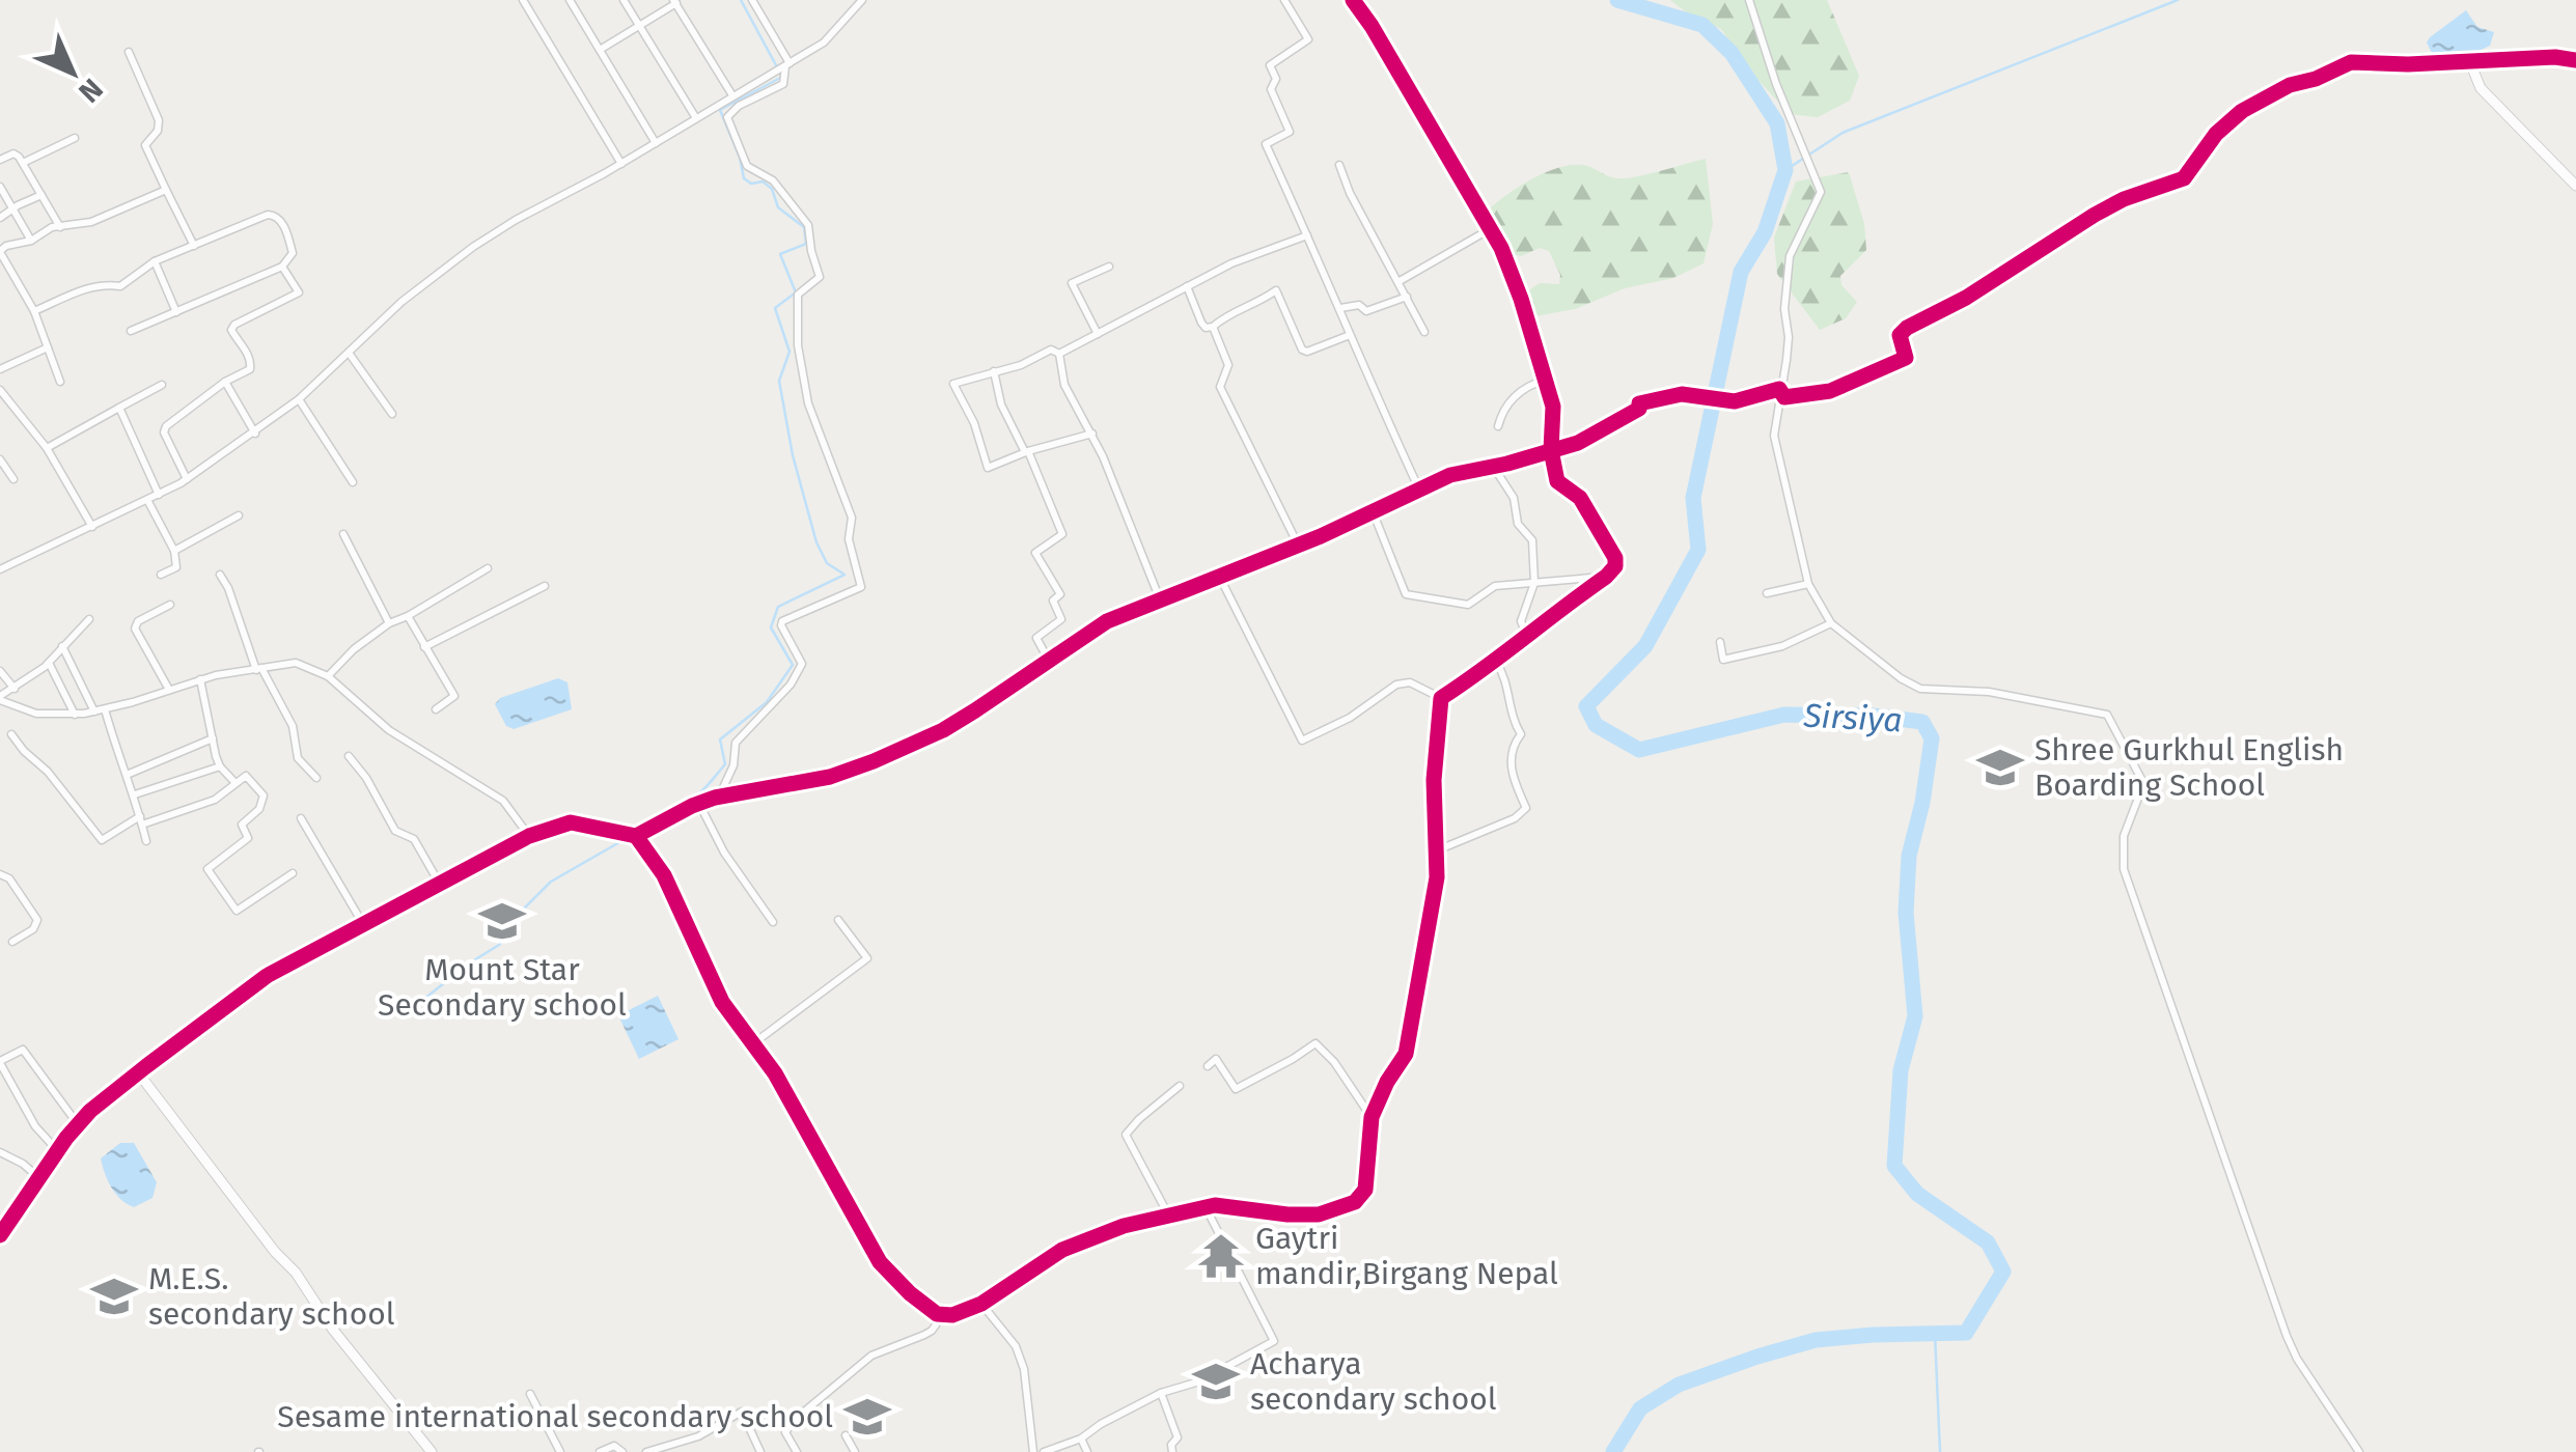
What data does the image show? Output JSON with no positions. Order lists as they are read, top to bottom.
{
  "water": ["Sirsiya"],
  "places": {
    "school or university": [
      "Shree Gurkhul English Boarding School",
      "Mount Star Secondary school",
      "M.E.S. secondary school",
      "Acharya secondary school",
      "Sesame international secondary school"
    ],
    "temple": ["Gaytri mandir,Birgang Nepal"]
  },
  "north": "bottom right"
}
